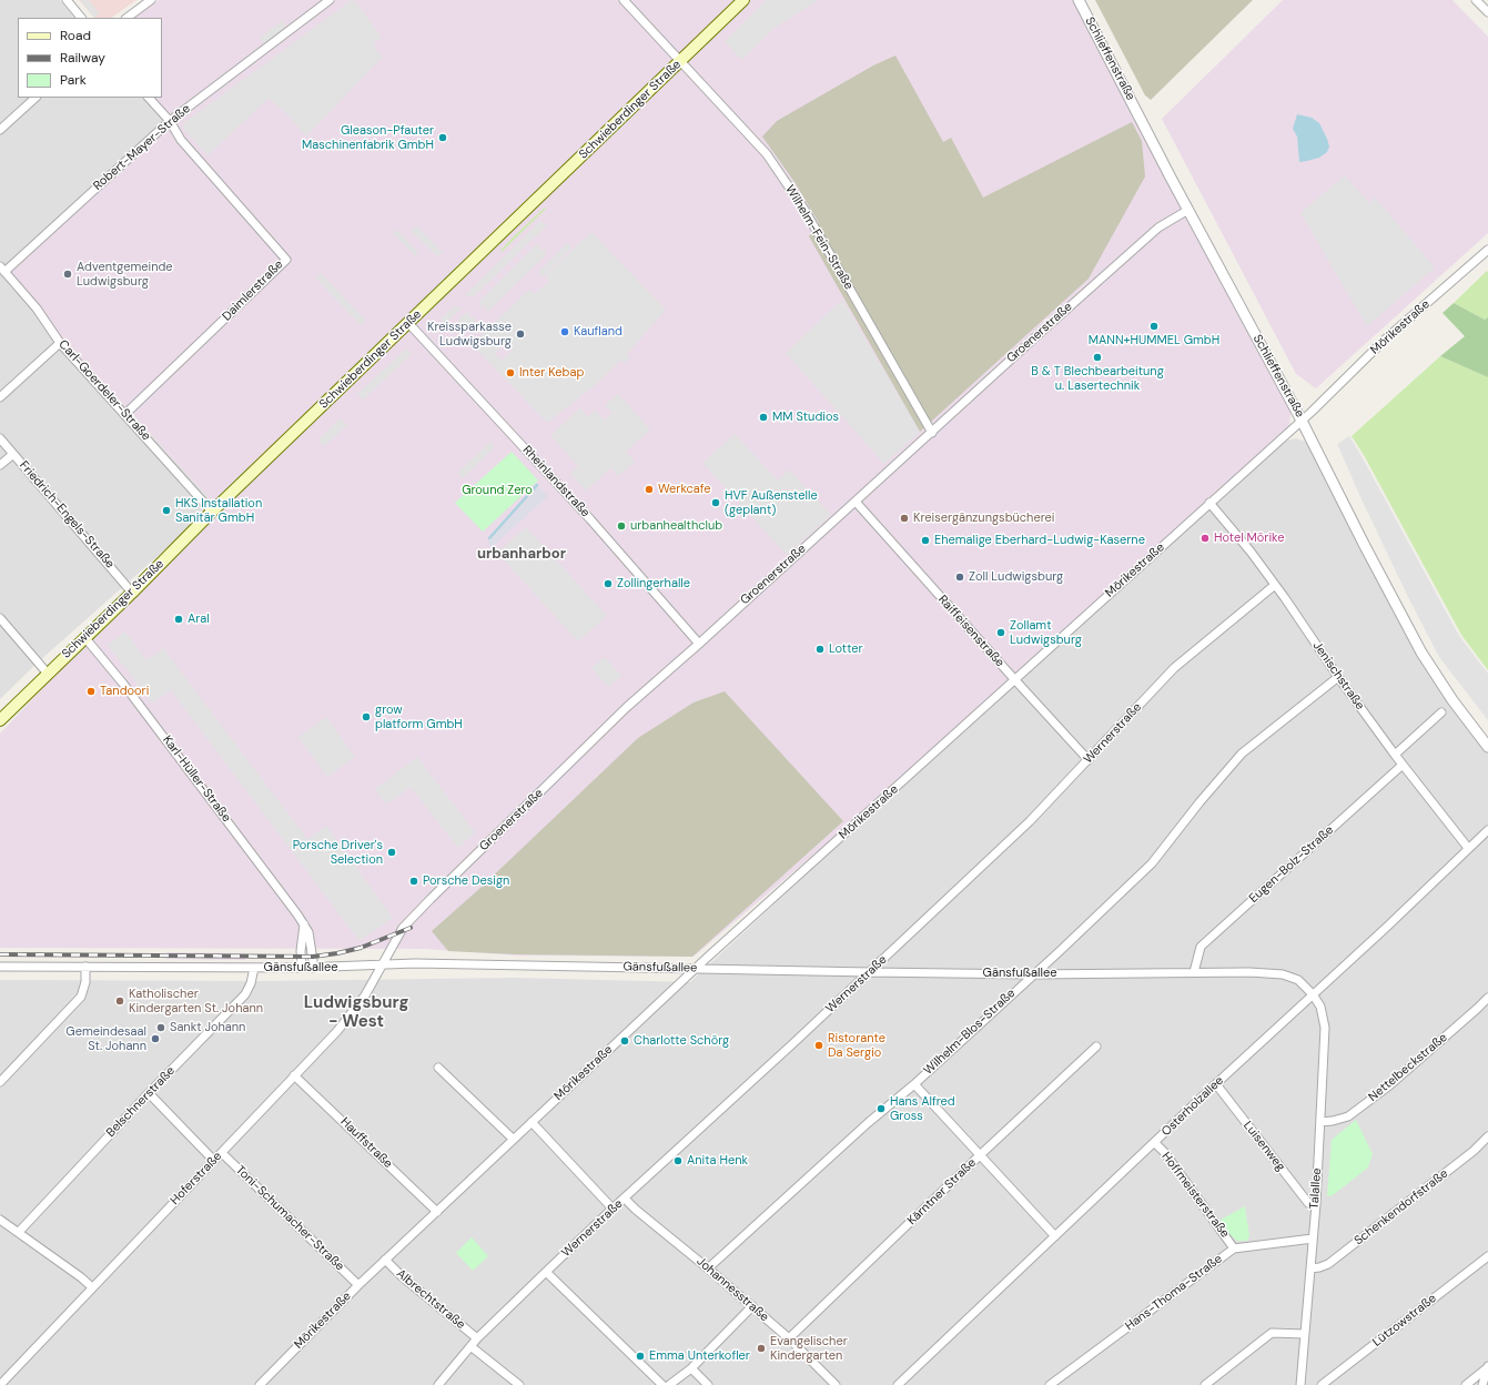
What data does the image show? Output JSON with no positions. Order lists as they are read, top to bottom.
{
  "streets": {
    "main road": ["Schwieberdinger Straße"],
    "street": [
      "Schlieffenstraße",
      "Robert-Mayer-Straße",
      "Wilhelm-Fein-Straße",
      "Daimlerstraße",
      "Mörikestraße",
      "Groenerstraße",
      "Carl-Goerdeler-Straße",
      "Rheinlandstraße",
      "Friedrich-Engels-Straße",
      "Raiffeisenstraße",
      "Jenischstraße",
      "Wernerstraße",
      "Karl-Hüller-Straße",
      "Eugen-Bolz-Straße",
      "Gänsfußallee",
      "Wilhelm-Blos-Straße",
      "Nettelbeckstraße",
      "Belschnerstraße",
      "Osterholzallee",
      "Hauffstraße",
      "Luisenweg",
      "Hoferstraße",
      "Talallee",
      "Kärntner Straße",
      "Hoffmeisterstraße",
      "Schenkendorfstraße",
      "Toni-Schumacher-Straße",
      "Johannesstraße",
      "Hans-Thoma-Straße",
      "Albrechtstraße",
      "Lützowstraße"
    ]
  },
  "crossings": [
    ["Schlieffenstraße", "Mörikestraße"],
    ["Schlieffenstraße", "Groenerstraße"],
    ["Schwieberdinger Straße", "Wilhelm-Fein-Straße"],
    ["Schwieberdinger Straße", "Carl-Goerdeler-Straße"],
    ["Schwieberdinger Straße", "Rheinlandstraße"],
    ["Schwieberdinger Straße", "Friedrich-Engels-Straße"],
    ["Schwieberdinger Straße", "Karl-Hüller-Straße"],
    ["Robert-Mayer-Straße", "Daimlerstraße"],
    ["Robert-Mayer-Straße", "Carl-Goerdeler-Straße"],
    ["Wilhelm-Fein-Straße", "Groenerstraße"],
    ["Daimlerstraße", "Carl-Goerdeler-Straße"],
    ["Mörikestraße", "Raiffeisenstraße"],
    ["Mörikestraße", "Jenischstraße"],
    ["Mörikestraße", "Gänsfußallee"],
    ["Mörikestraße", "Hauffstraße"],
    ["Mörikestraße", "Toni-Schumacher-Straße"],
    ["Mörikestraße", "Albrechtstraße"],
    ["Groenerstraße", "Rheinlandstraße"],
    ["Groenerstraße", "Raiffeisenstraße"],
    ["Groenerstraße", "Gänsfußallee"],
    ["Groenerstraße", "Hoferstraße"],
    ["Raiffeisenstraße", "Wernerstraße"],
    ["Jenischstraße", "Wernerstraße"],
    ["Jenischstraße", "Eugen-Bolz-Straße"],
    ["Jenischstraße", "Wilhelm-Blos-Straße"],
    ["Jenischstraße", "Osterholzallee"],
    ["Wernerstraße", "Gänsfußallee"],
    ["Wernerstraße", "Johannesstraße"],
    ["Wernerstraße", "Albrechtstraße"],
    ["Karl-Hüller-Straße", "Gänsfußallee"],
    ["Eugen-Bolz-Straße", "Gänsfußallee"],
    ["Gänsfußallee", "Wilhelm-Blos-Straße"],
    ["Gänsfußallee", "Belschnerstraße"],
    ["Gänsfußallee", "Osterholzallee"],
    ["Gänsfußallee", "Hoferstraße"],
    ["Gänsfußallee", "Talallee"],
    ["Wilhelm-Blos-Straße", "Johannesstraße"],
    ["Nettelbeckstraße", "Talallee"],
    ["Osterholzallee", "Luisenweg"],
    ["Osterholzallee", "Talallee"],
    ["Osterholzallee", "Hoffmeisterstraße"],
    ["Hauffstraße", "Hoferstraße"],
    ["Luisenweg", "Talallee"],
    ["Hoferstraße", "Toni-Schumacher-Straße"],
    ["Talallee", "Schenkendorfstraße"],
    ["Talallee", "Hans-Thoma-Straße"],
    ["Kärntner Straße", "Johannesstraße"],
    ["Hoffmeisterstraße", "Hans-Thoma-Straße"]
  ],
  "districts": ["urbanharbor", "Ludwigsburg - West"],
  "parks": ["Ground Zero"],
  "places": [
    "Gleason-Pfauter Maschinenfabrik GmbH",
    "Adventgemeinde Ludwigsburg",
    "MANN+HUMMEL GmbH",
    "Kaufland",
    "Kreissparkasse Ludwigsburg",
    "B & T Blechbearbeitung u. Lasertechnik",
    "Inter Kebap",
    "MM Studios",
    "Werkcafe",
    "HVF Außenstelle (geplant)",
    "HKS Installation Sanitär GmbH",
    "Kreisergänzungsbücherei",
    "urbanhealthclub",
    "Hotel Mörike",
    "Ehemalige Eberhard-Ludwig-Kaserne",
    "Zoll Ludwigsburg",
    "Zollingerhalle",
    "Aral",
    "Zollamt Ludwigsburg",
    "Lotter",
    "Tandoori",
    "grow platform GmbH",
    "Porsche Driver's Selection",
    "Porsche Design",
    "Katholischer Kindergarten St. Johann",
    "Sankt Johann",
    "Gemeindesaal St. Johann",
    "Charlotte Schörg",
    "Ristorante Da Sergio",
    "Hans Alfred Gross",
    "Anita Henk",
    "Evangelischer Kindergarten",
    "Emma Unterkofler"
  ],
  "legend": ["Road", "Railway", "Park"]
}
